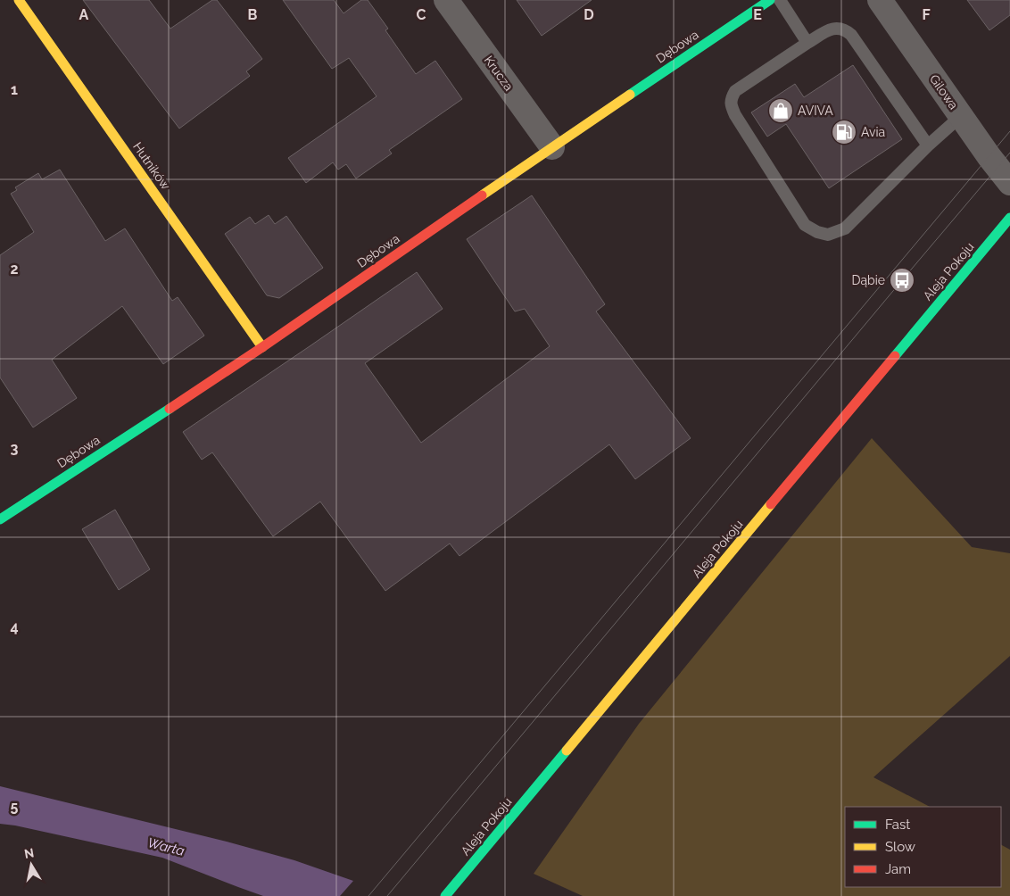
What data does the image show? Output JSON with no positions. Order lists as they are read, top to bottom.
{
  "streets": {
    "street": [
      "Dębowa",
      "Krucza",
      "Gilowa",
      "Hutników",
      "Aleja Pokoju"
    ]
  },
  "crossings": [
    ["Dębowa", "Krucza"],
    ["Dębowa", "Hutników"]
  ],
  "water": ["Warta"],
  "places": {
    "shop": ["AVIVA"],
    "fuel station": ["Avia"],
    "bus stop": ["Dąbie"]
  },
  "legend": ["Fast", "Slow", "Jam"],
  "north": "top",
  "grid": {
    "columns": [
      "A",
      "B",
      "C",
      "D",
      "E",
      "F"
    ],
    "rows": [
      "1",
      "2",
      "3",
      "4",
      "5"
    ]
  }
}
